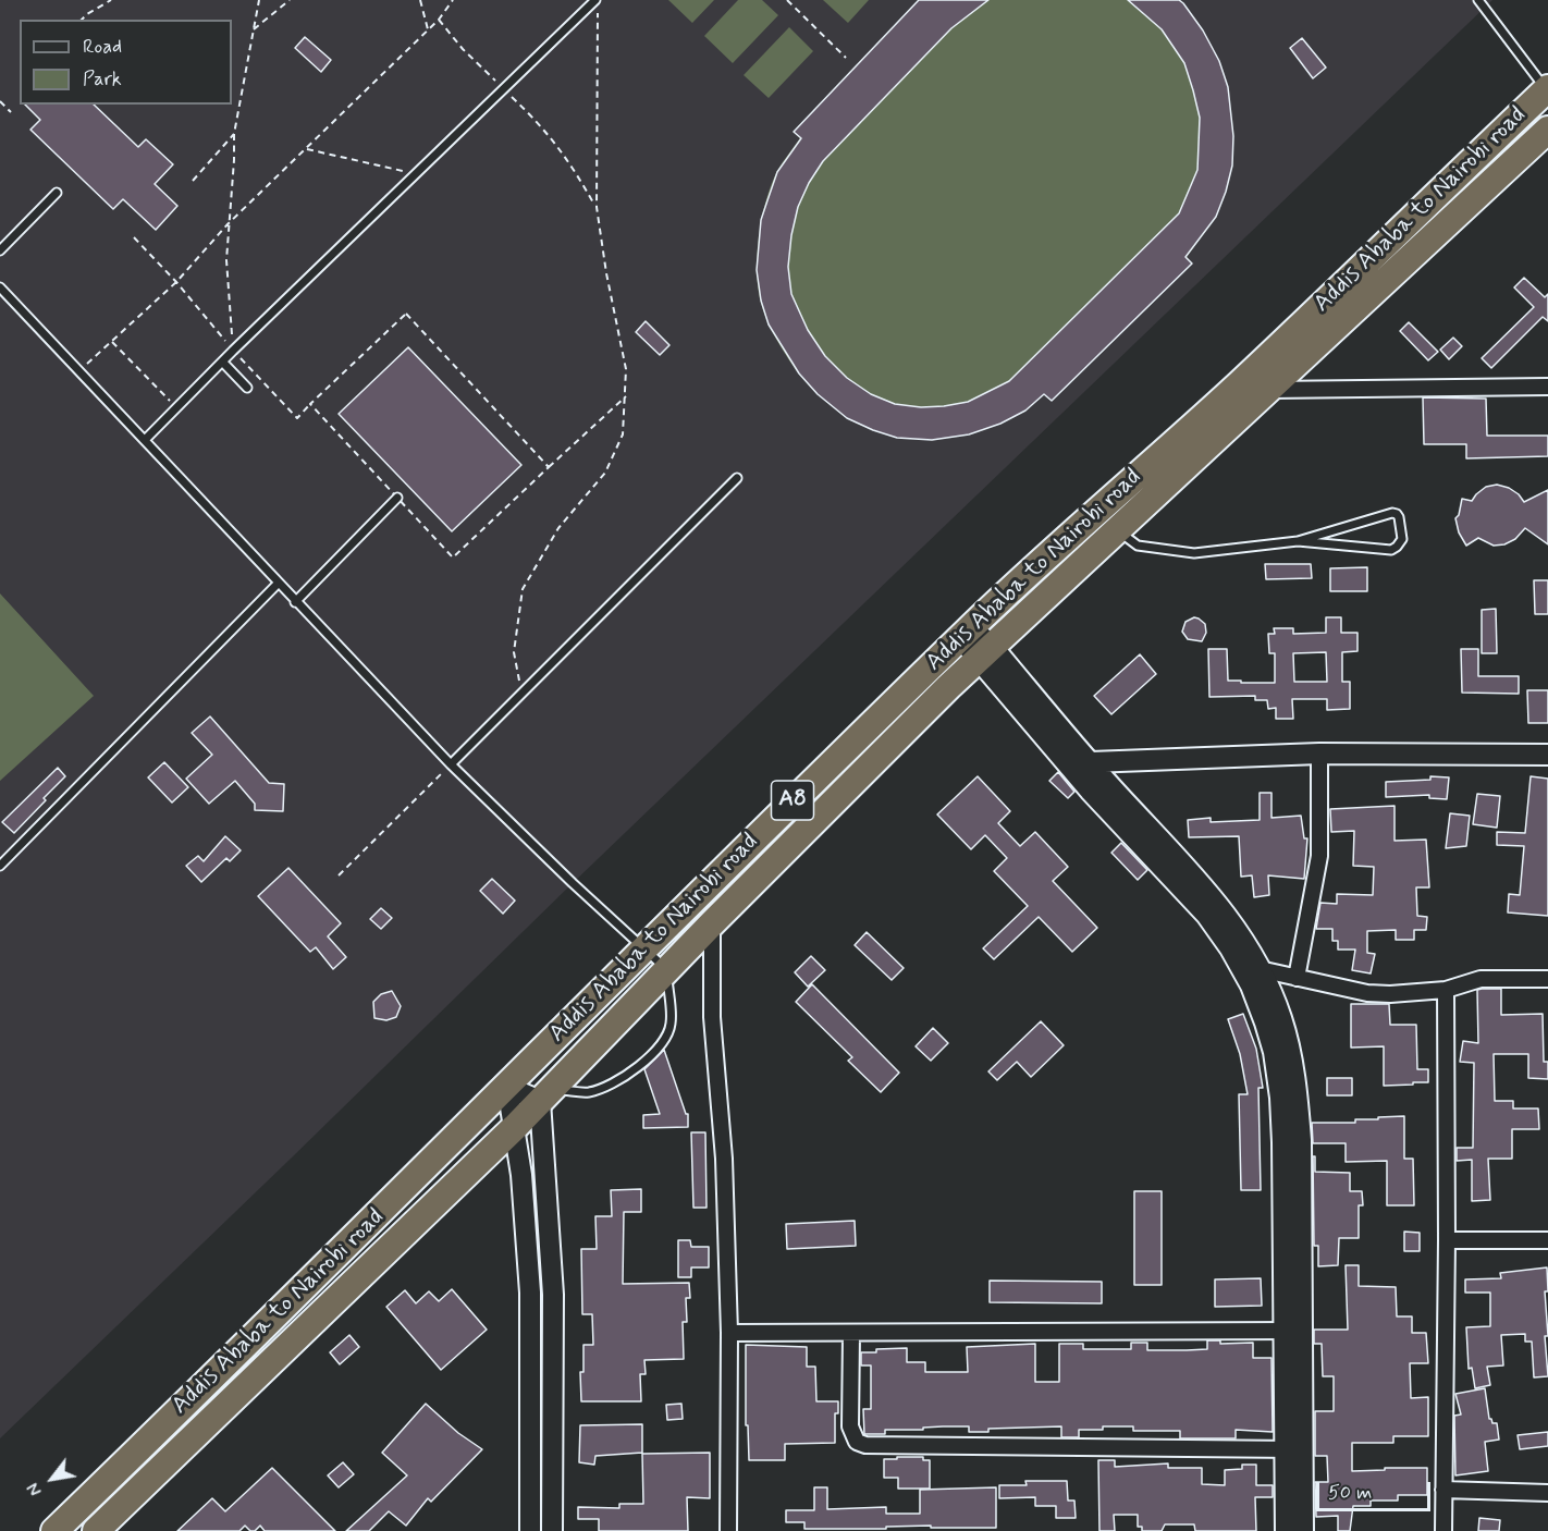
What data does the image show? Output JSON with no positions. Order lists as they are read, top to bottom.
{
  "streets": {
    "highway": ["Addis Ababa to Nairobi road", "A8"]
  },
  "legend": ["Road", "Park"],
  "scale_bar": "50 m",
  "north": "bottom left"
}
